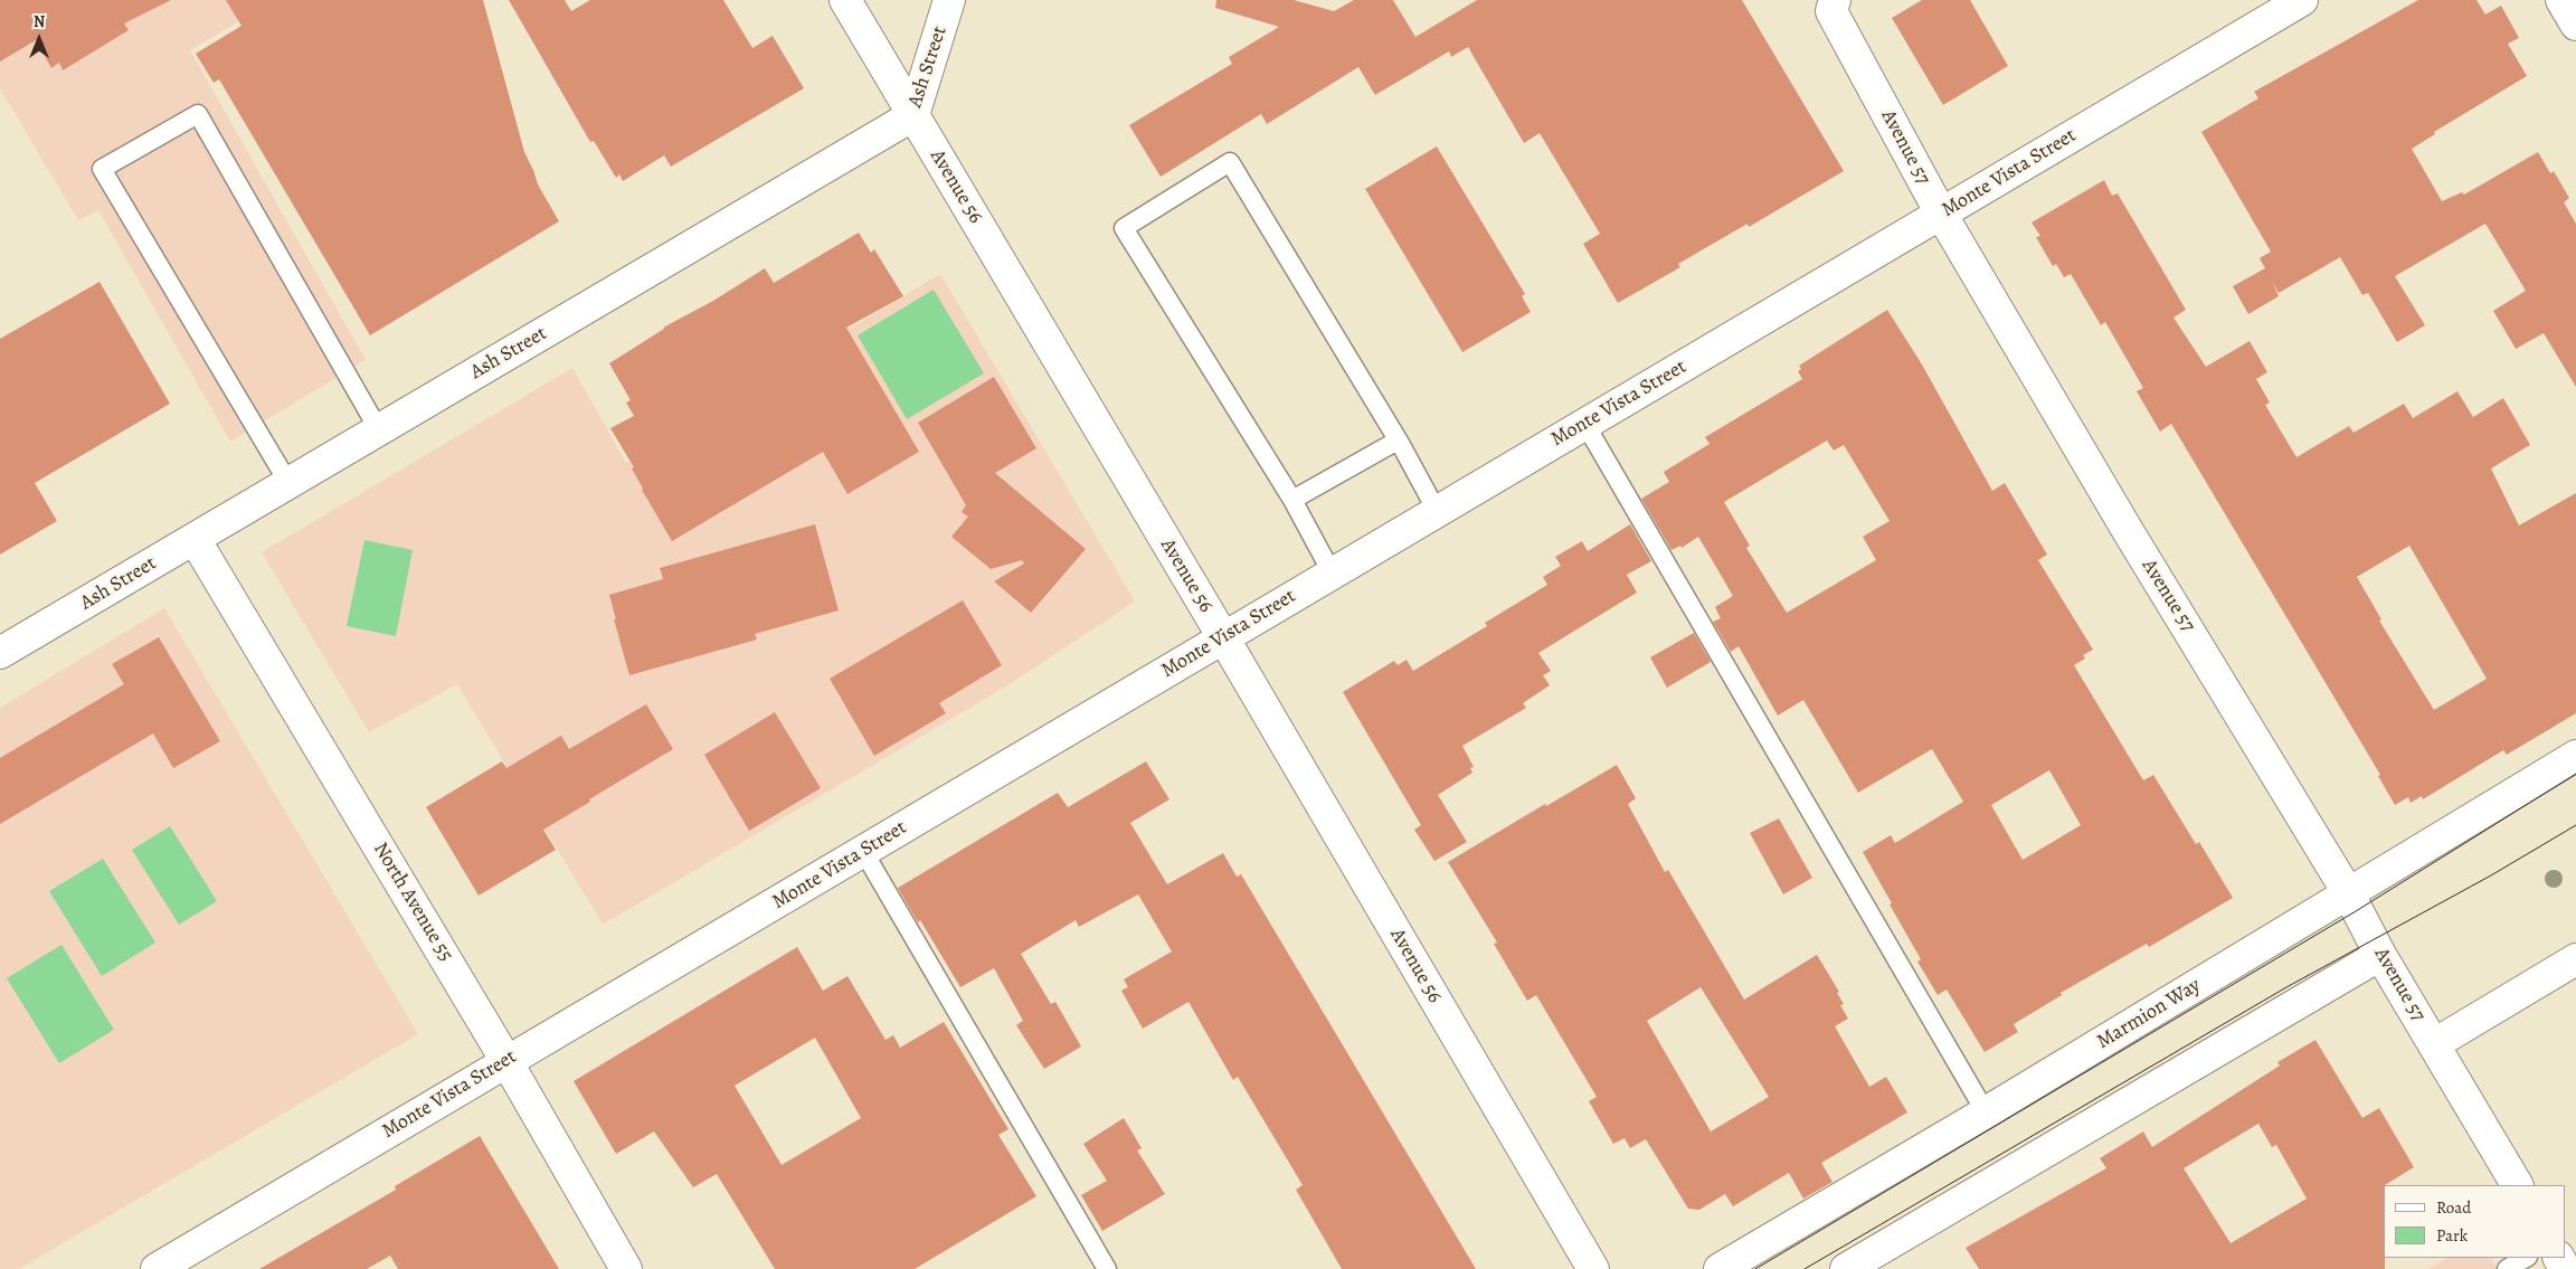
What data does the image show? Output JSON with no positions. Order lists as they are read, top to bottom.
{
  "streets": {
    "street": [
      "Ash Street",
      "Avenue 57",
      "Monte Vista Street",
      "Avenue 56",
      "North Avenue 55",
      "Marmion Way"
    ]
  },
  "crossings": [
    ["Ash Street", "Avenue 56"],
    ["Ash Street", "North Avenue 55"],
    ["Avenue 57", "Monte Vista Street"],
    ["Avenue 57", "Marmion Way"],
    ["Monte Vista Street", "Avenue 56"],
    ["Monte Vista Street", "North Avenue 55"]
  ],
  "legend": ["Road", "Park"],
  "north": "top"
}
